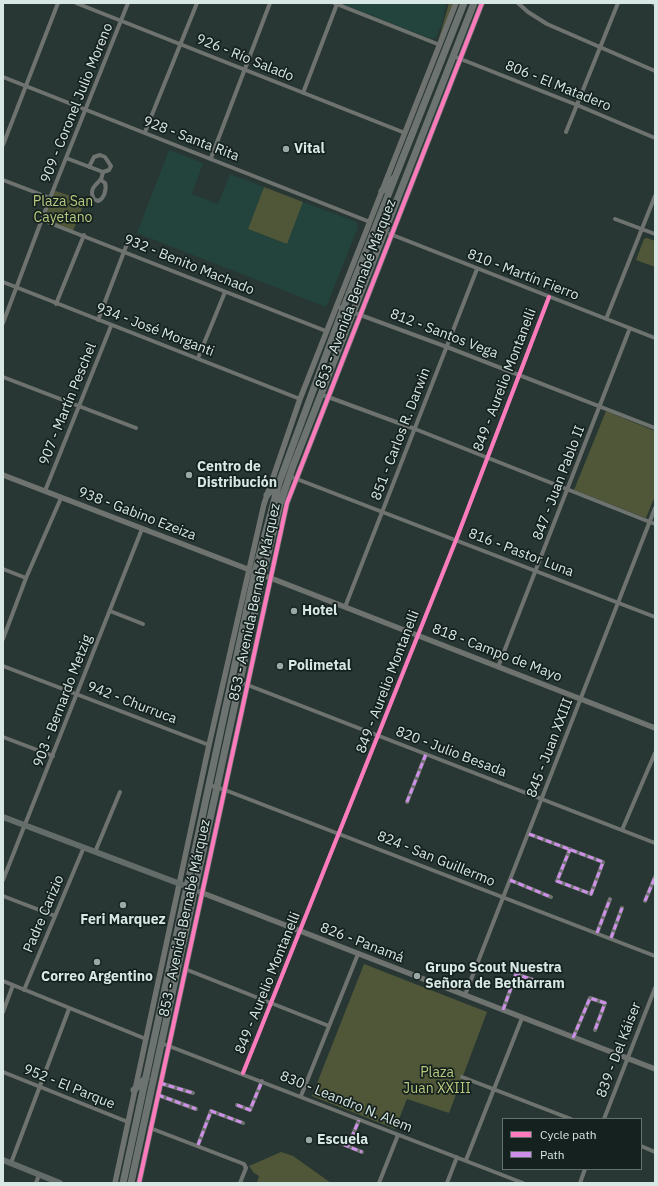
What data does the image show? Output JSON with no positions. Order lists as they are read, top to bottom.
{
  "streets": {
    "main road": ["853 - Avenida Bernabé Márquez"],
    "street": [
      "926 - Río Salado",
      "806 - El Matadero",
      "909 - Coronel Julio Moreno",
      "928 - Santa Rita",
      "932 - Benito Machado",
      "810 - Martín Fierro",
      "934 - José Morganti",
      "812 - Santos Vega",
      "849 - Aurelio Montanelli",
      "907 - Martín Peschel",
      "851 - Carlos R. Darwin",
      "847 - Juan Pablo II",
      "938 - Gabino Ezeiza",
      "816 - Pastor Luna",
      "818 - Campo de Mayo",
      "903 - Bernardo Metzig",
      "942 - Churruca",
      "845 - Juan XXIII",
      "820 - Julio Besada",
      "824 - San Guillermo",
      "Padre Carizio",
      "826 - Panamá",
      "839 - Del Káiser",
      "952 - El Parque",
      "830 - Leandro N. Alem"
    ]
  },
  "crossings": [
    ["926 - Río Salado", "909 - Coronel Julio Moreno"],
    ["926 - Río Salado", "853 - Avenida Bernabé Márquez"],
    ["806 - El Matadero", "853 - Avenida Bernabé Márquez"],
    ["909 - Coronel Julio Moreno", "928 - Santa Rita"],
    ["909 - Coronel Julio Moreno", "932 - Benito Machado"],
    ["909 - Coronel Julio Moreno", "934 - José Morganti"],
    ["928 - Santa Rita", "853 - Avenida Bernabé Márquez"],
    ["932 - Benito Machado", "853 - Avenida Bernabé Márquez"],
    ["810 - Martín Fierro", "853 - Avenida Bernabé Márquez"],
    ["810 - Martín Fierro", "849 - Aurelio Montanelli"],
    ["810 - Martín Fierro", "851 - Carlos R. Darwin"],
    ["810 - Martín Fierro", "847 - Juan Pablo II"],
    ["853 - Avenida Bernabé Márquez", "934 - José Morganti"],
    ["853 - Avenida Bernabé Márquez", "812 - Santos Vega"],
    ["853 - Avenida Bernabé Márquez", "938 - Gabino Ezeiza"],
    ["853 - Avenida Bernabé Márquez", "816 - Pastor Luna"],
    ["853 - Avenida Bernabé Márquez", "818 - Campo de Mayo"],
    ["853 - Avenida Bernabé Márquez", "942 - Churruca"],
    ["853 - Avenida Bernabé Márquez", "820 - Julio Besada"],
    ["853 - Avenida Bernabé Márquez", "824 - San Guillermo"],
    ["853 - Avenida Bernabé Márquez", "826 - Panamá"],
    ["853 - Avenida Bernabé Márquez", "952 - El Parque"],
    ["853 - Avenida Bernabé Márquez", "830 - Leandro N. Alem"],
    ["934 - José Morganti", "907 - Martín Peschel"],
    ["812 - Santos Vega", "849 - Aurelio Montanelli"],
    ["812 - Santos Vega", "851 - Carlos R. Darwin"],
    ["812 - Santos Vega", "847 - Juan Pablo II"],
    ["849 - Aurelio Montanelli", "816 - Pastor Luna"],
    ["849 - Aurelio Montanelli", "818 - Campo de Mayo"],
    ["849 - Aurelio Montanelli", "820 - Julio Besada"],
    ["849 - Aurelio Montanelli", "824 - San Guillermo"],
    ["849 - Aurelio Montanelli", "826 - Panamá"],
    ["849 - Aurelio Montanelli", "830 - Leandro N. Alem"],
    ["907 - Martín Peschel", "938 - Gabino Ezeiza"],
    ["851 - Carlos R. Darwin", "816 - Pastor Luna"],
    ["851 - Carlos R. Darwin", "818 - Campo de Mayo"],
    ["847 - Juan Pablo II", "816 - Pastor Luna"],
    ["847 - Juan Pablo II", "818 - Campo de Mayo"],
    ["938 - Gabino Ezeiza", "818 - Campo de Mayo"],
    ["938 - Gabino Ezeiza", "903 - Bernardo Metzig"],
    ["816 - Pastor Luna", "845 - Juan XXIII"],
    ["818 - Campo de Mayo", "845 - Juan XXIII"],
    ["903 - Bernardo Metzig", "942 - Churruca"],
    ["845 - Juan XXIII", "820 - Julio Besada"],
    ["845 - Juan XXIII", "824 - San Guillermo"],
    ["845 - Juan XXIII", "826 - Panamá"],
    ["826 - Panamá", "839 - Del Káiser"]
  ],
  "parks": ["Plaza San Cayetano", "Plaza Juan XXIII"],
  "places": [
    "Vital",
    "Centro de Distribución",
    "Hotel",
    "Polimetal",
    "Feri Marquez",
    "Correo Argentino",
    "Grupo Scout Nuestra Señora de Betharram",
    "Escuela"
  ],
  "legend": ["Cycle path", "Path"]
}
